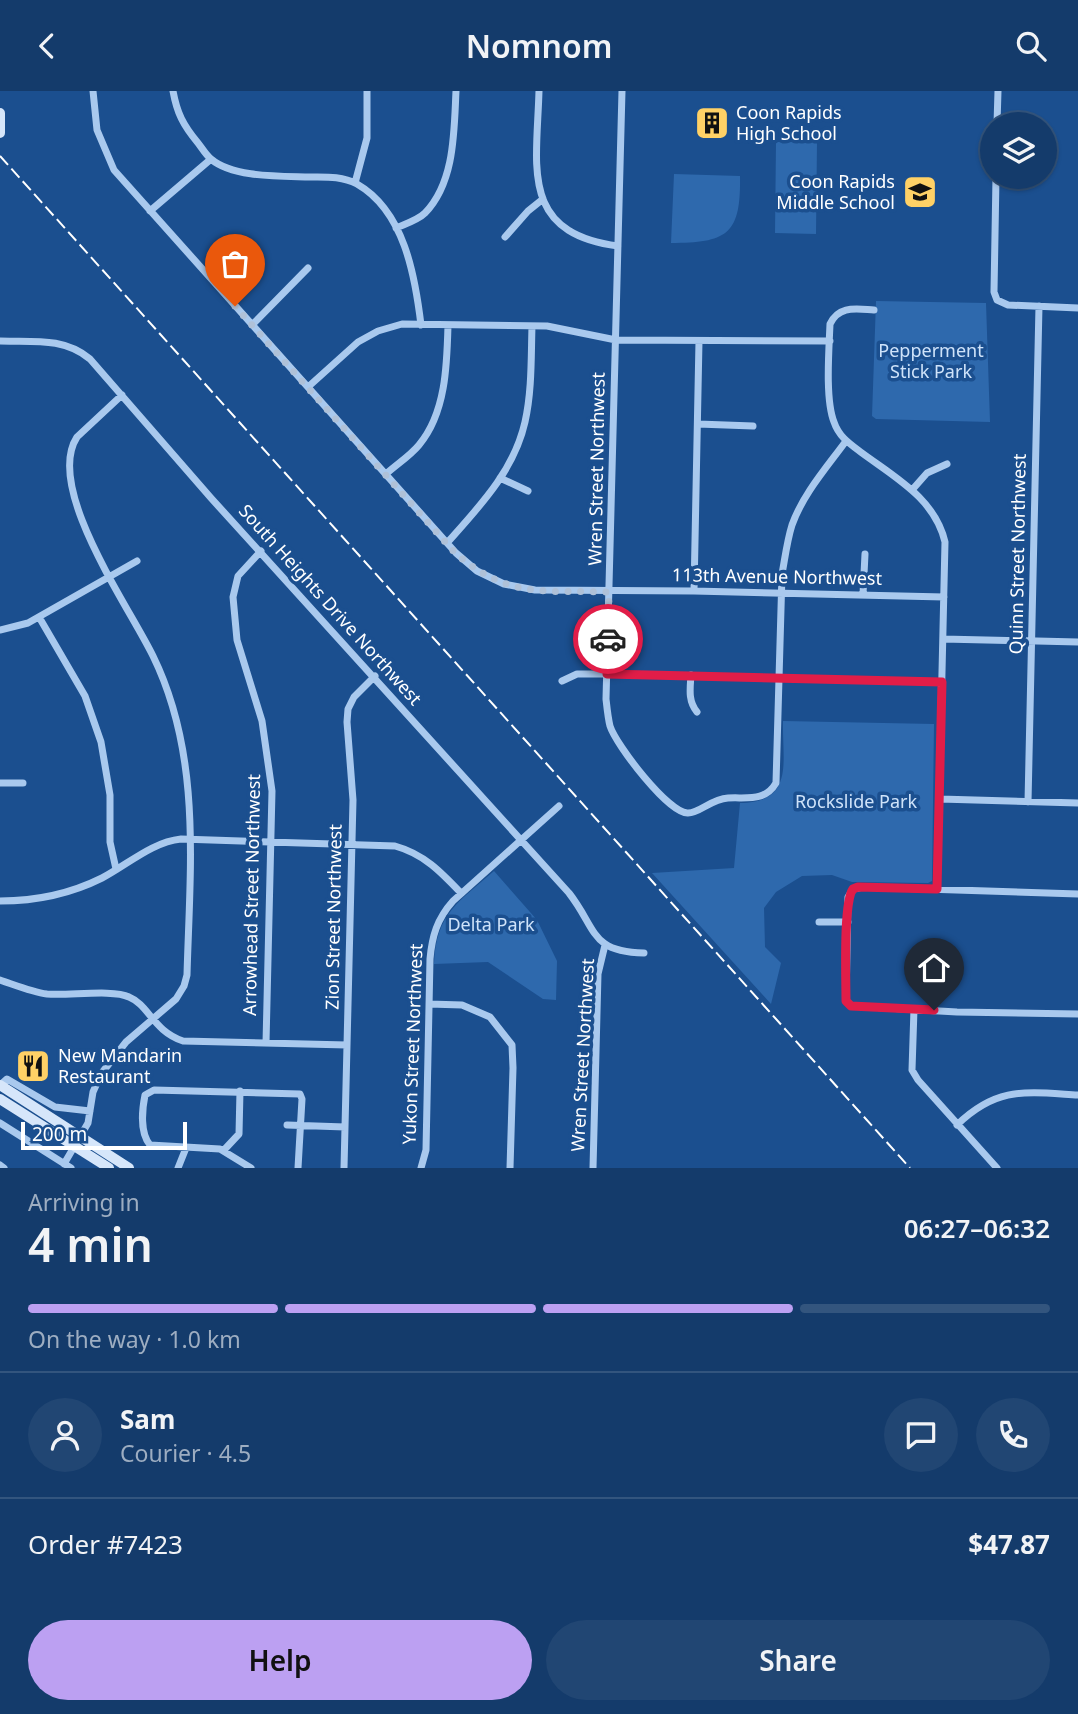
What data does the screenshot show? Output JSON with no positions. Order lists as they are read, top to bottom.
{
  "streets": {
    "street": [
      "Wren Street Northwest",
      "Quinn Street Northwest",
      "113th Avenue Northwest",
      "South Heights Drive Northwest",
      "Arrowhead Street Northwest",
      "Zion Street Northwest",
      "Yukon Street Northwest"
    ]
  },
  "crossings": [
    ["Wren Street Northwest", "113th Avenue Northwest"],
    ["Wren Street Northwest", "South Heights Drive Northwest"],
    ["South Heights Drive Northwest", "Arrowhead Street Northwest"],
    ["South Heights Drive Northwest", "Zion Street Northwest"],
    ["South Heights Drive Northwest", "Yukon Street Northwest"]
  ],
  "parks": ["Pepperment Stick Park", "Rockslide Park", "Delta Park"],
  "places": {
    "building": ["Coon Rapids High School"],
    "school or university": ["Coon Rapids Middle School"],
    "restaurant": ["New Mandarin Restaurant"]
  },
  "scale_bar": "200 m",
  "page": {
    "header": "Nomnom",
    "scale": "200 m",
    "heading": ["4 min", "Arriving in", "06:27–06:32"],
    "panel": [
      "Sam",
      "Courier · 4.5",
      "Order #7423",
      "$47.87"
    ],
    "bar": "On the way · 1.0 km",
    "buttons": ["Help", "Share"]
  }
}
